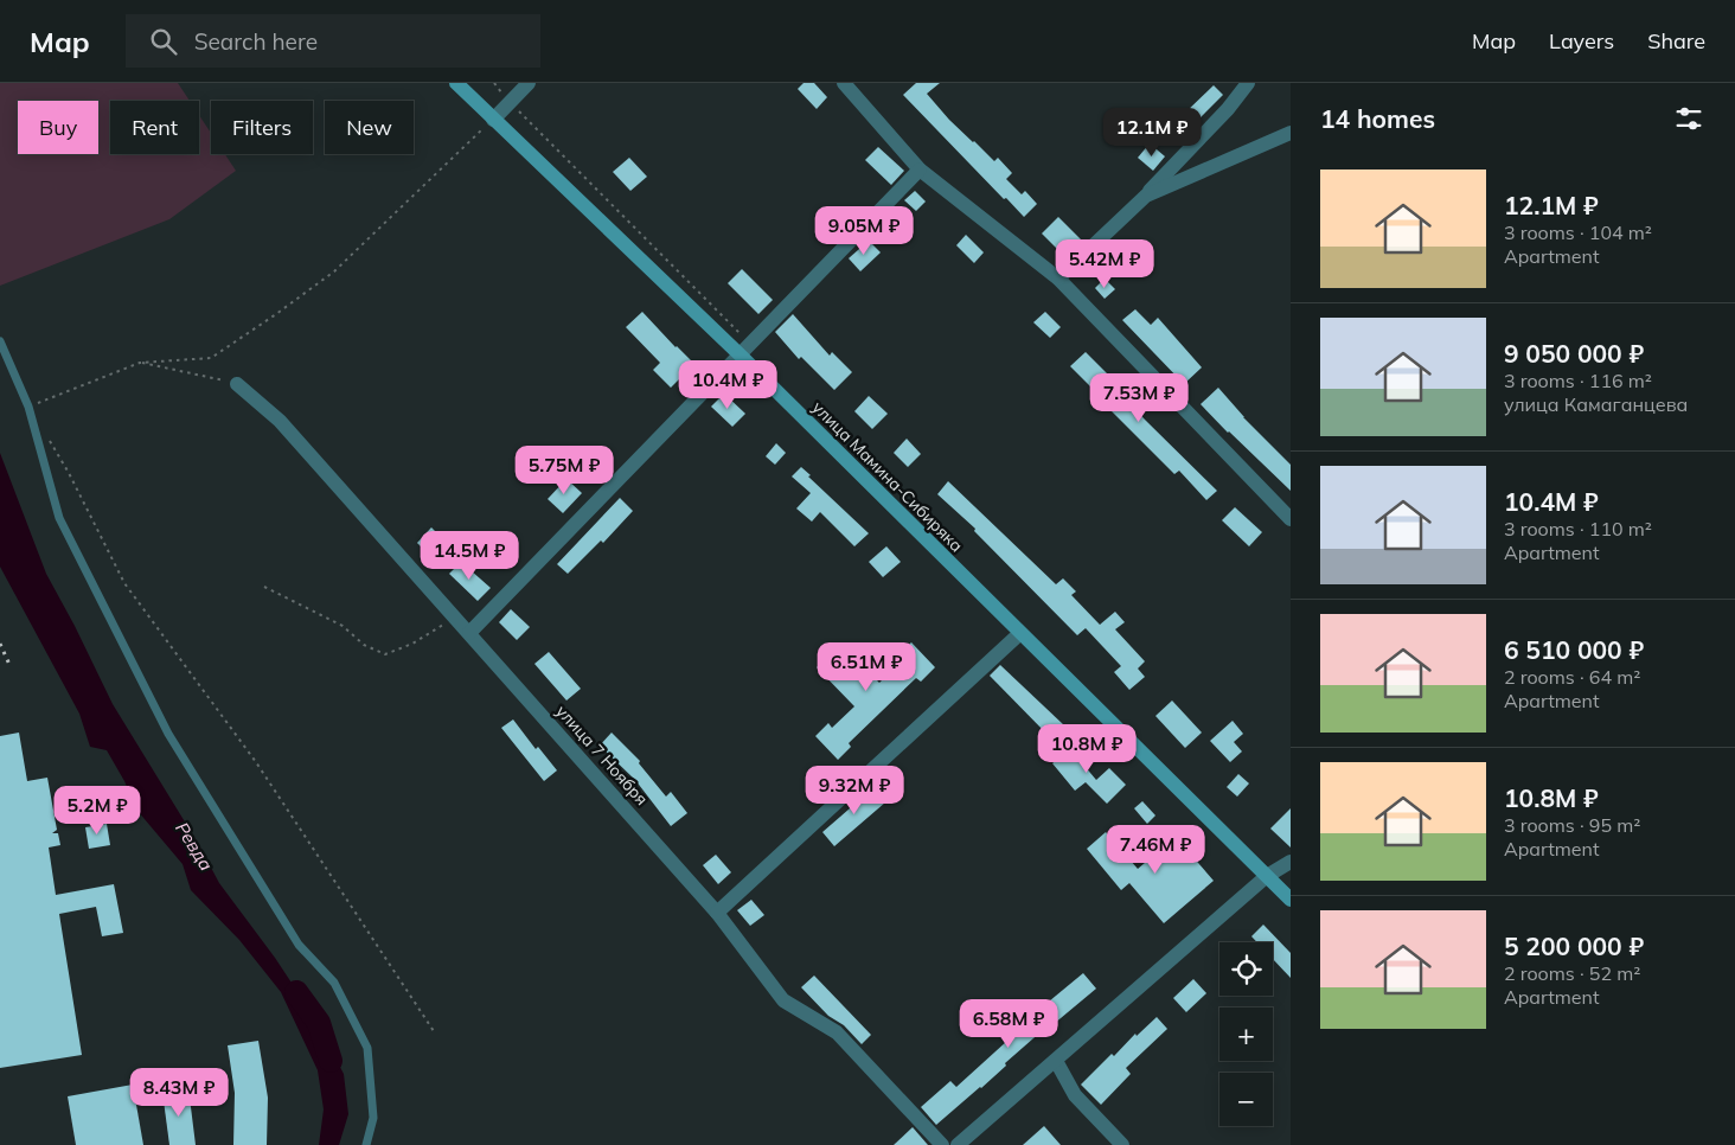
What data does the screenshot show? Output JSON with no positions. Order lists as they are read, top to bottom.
{
  "streets": {
    "street": ["улица Мамина-Сибиряка", "улица 7 Ноября"]
  },
  "water": ["Ревда"],
  "page": {
    "header": "Map",
    "search": "Search here",
    "nav": ["Map", "Layers", "Share"],
    "heading": "14 homes",
    "chip": [
      "Buy",
      "Rent",
      "Filters",
      "New"
    ],
    "price": [
      "12.1M ₽",
      "9.05M ₽",
      "5.42M ₽",
      "10.4M ₽",
      "7.53M ₽",
      "5.75M ₽",
      "14.5M ₽",
      "6.51M ₽",
      "10.8M ₽",
      "9.32M ₽",
      "5.2M ₽",
      "7.46M ₽",
      "6.58M ₽",
      "8.43M ₽"
    ],
    "list": [
      {
        "name": "12.1M ₽",
        "note": "3 rooms · 104 m² · Apartment"
      },
      {
        "name": "9 050 000 ₽",
        "note": "3 rooms · 116 m² · улица Камаганцева"
      },
      {
        "name": "10.4M ₽",
        "note": "3 rooms · 110 m² · Apartment"
      },
      {
        "name": "6 510 000 ₽",
        "note": "2 rooms · 64 m² · Apartment"
      },
      {
        "name": "10.8M ₽",
        "note": "3 rooms · 95 m² · Apartment"
      },
      {
        "name": "5 200 000 ₽",
        "note": "2 rooms · 52 m² · Apartment"
      }
    ],
    "map_buttons": ["+", "−"]
  }
}
